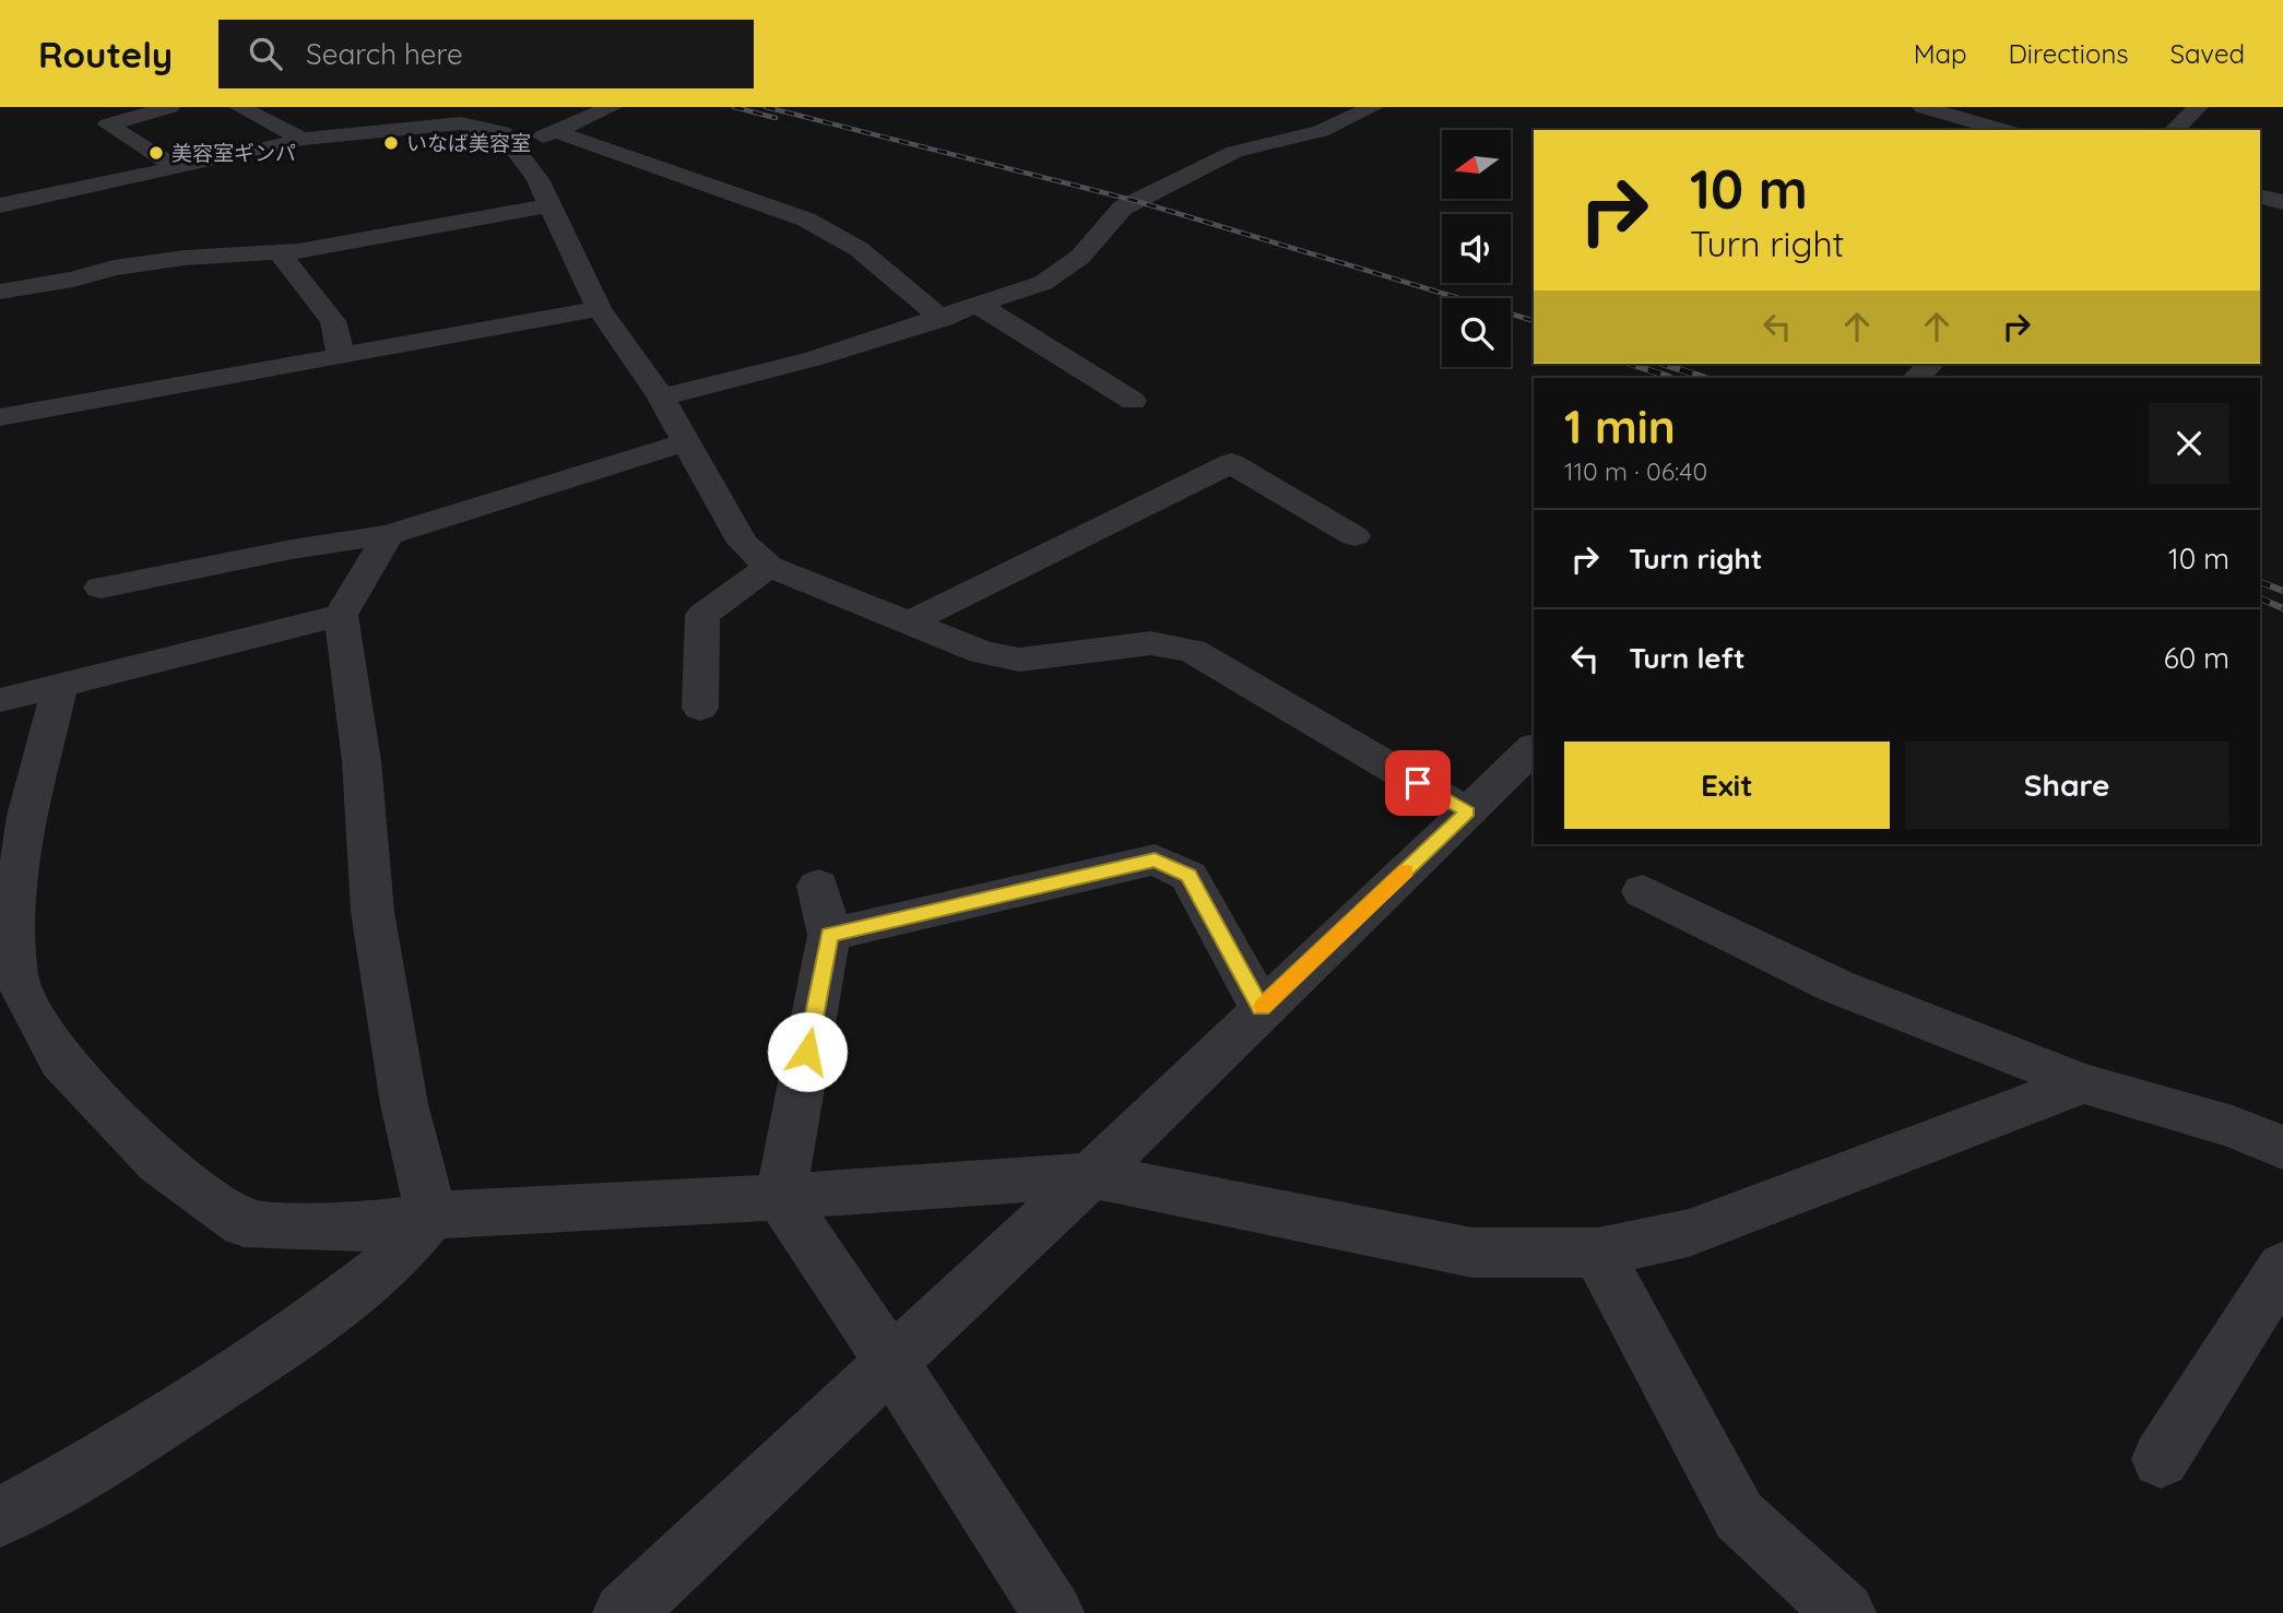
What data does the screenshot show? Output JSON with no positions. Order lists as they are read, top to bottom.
{
  "places": ["いなば美容室", "美容室ギンパ"],
  "north": "left",
  "page": {
    "header": "Routely",
    "search": "Search here",
    "nav": ["Map", "Directions", "Saved"],
    "turn": ["10 m", "Turn right"],
    "heading": ["1 min", "110 m · 06:40"],
    "list": [
      {
        "name": "Turn right",
        "value": "10 m"
      },
      {
        "name": "Turn left",
        "value": "60 m"
      }
    ],
    "buttons": ["Exit", "Share"]
  }
}
